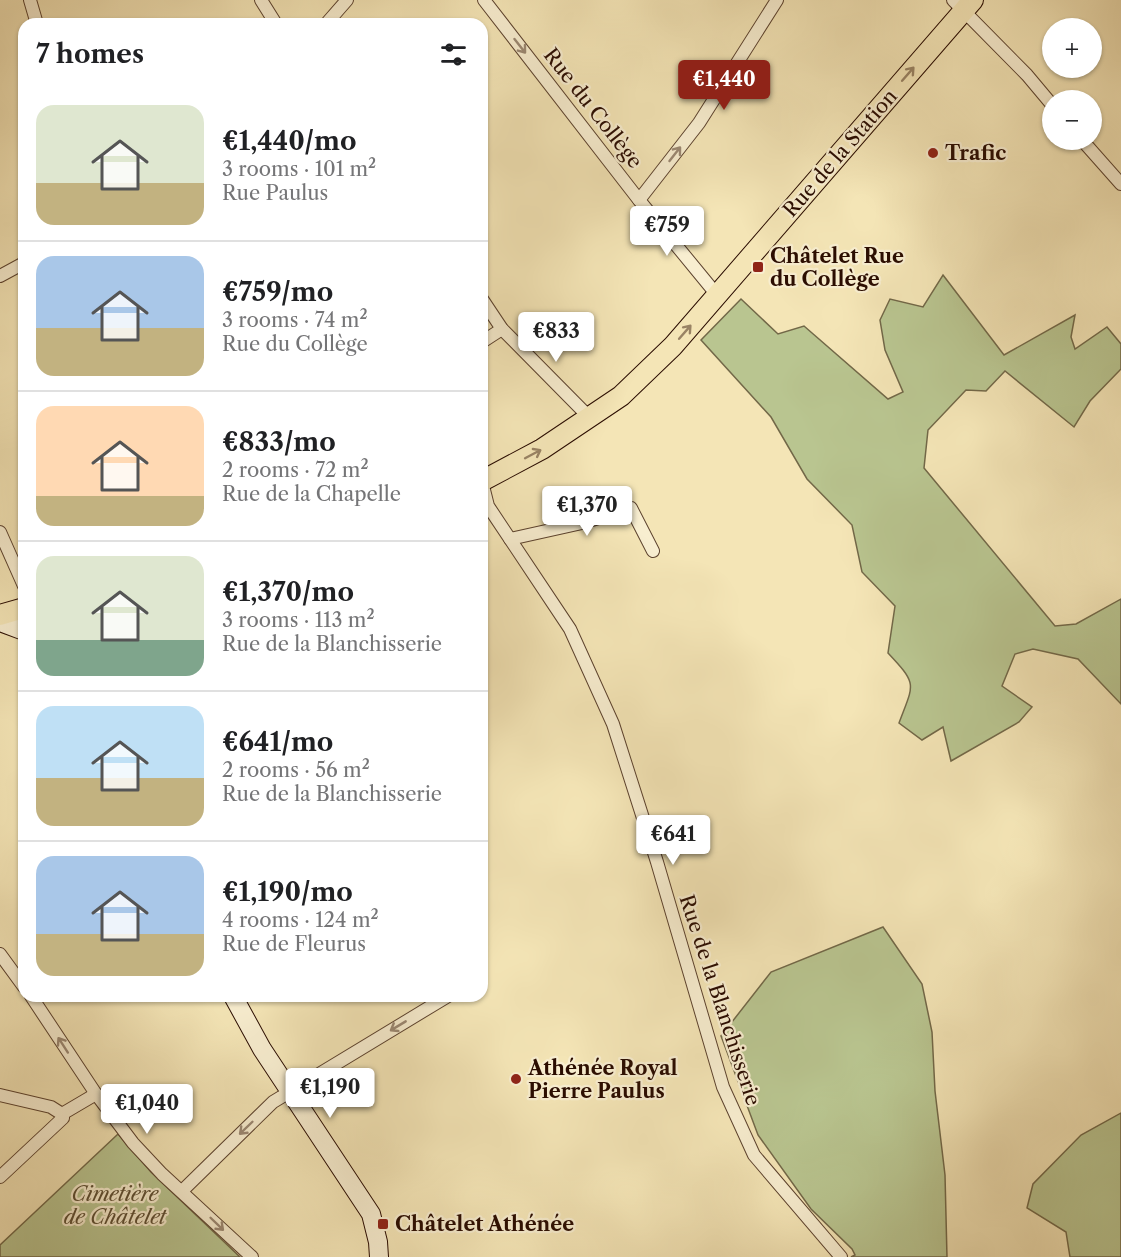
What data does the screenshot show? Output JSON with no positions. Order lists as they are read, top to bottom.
{
  "streets": {
    "main road": ["Rue de la Station"],
    "street": ["Rue du Collège", "Rue de la Blanchisserie"]
  },
  "crossings": [
    ["Rue du Collège", "Rue de la Station"]
  ],
  "one_way": ["Rue du Collège", "Rue de la Station"],
  "parks": ["Cimetière de Châtelet"],
  "places": {
    "other": ["Trafic", "Athénée Royal Pierre Paulus"],
    "transit": ["Châtelet Rue du Collège", "Châtelet Athénée"]
  },
  "page": {
    "map_buttons": ["+", "−"],
    "heading": "7 homes",
    "price": [
      "€1,440",
      "€759",
      "€833",
      "€1,370",
      "€641",
      "€1,190",
      "€1,040"
    ],
    "list": [
      {
        "name": "€1,440/mo",
        "note": "3 rooms · 101 m² · Rue Paulus"
      },
      {
        "name": "€759/mo",
        "note": "3 rooms · 74 m² · Rue du Collège"
      },
      {
        "name": "€833/mo",
        "note": "2 rooms · 72 m² · Rue de la Chapelle"
      },
      {
        "name": "€1,370/mo",
        "note": "3 rooms · 113 m² · Rue de la Blanchisserie"
      },
      {
        "name": "€641/mo",
        "note": "2 rooms · 56 m² · Rue de la Blanchisserie"
      },
      {
        "name": "€1,190/mo",
        "note": "4 rooms · 124 m² · Rue de Fleurus"
      }
    ]
  }
}
